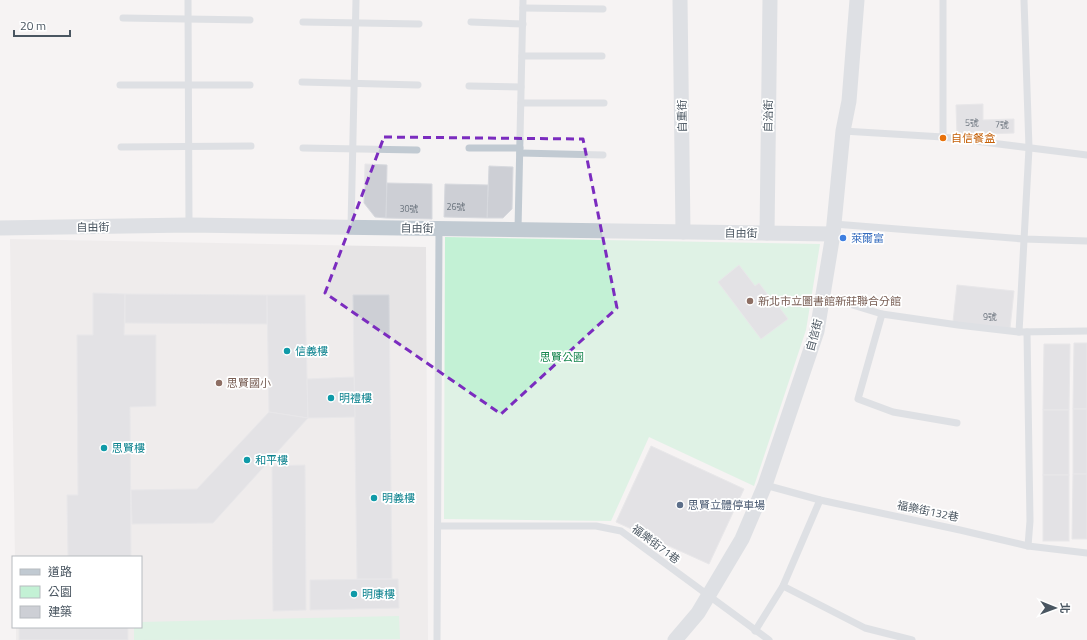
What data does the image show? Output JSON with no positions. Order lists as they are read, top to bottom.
{
  "streets": {
    "street": [
      "自重街",
      "自治街",
      "自由街",
      "自信街"
    ],
    "lane": ["福樂街132巷", "福樂街71巷"]
  },
  "crossings": [
    ["自重街", "自由街"],
    ["自治街", "自由街"],
    ["自由街", "自信街"],
    ["自信街", "福樂街132巷"],
    ["自信街", "福樂街71巷"]
  ],
  "parks": ["思賢公園"],
  "places": [
    "自信餐盒",
    "萊爾富",
    "新北市立圖書館新莊聯合分館",
    "信義樓",
    "思賢國小",
    "明禮樓",
    "思賢樓",
    "和平樓",
    "明義樓",
    "思賢立體停車場",
    "明康樓"
  ],
  "house_numbers": [
    "5號",
    "7號",
    "26號",
    "30號",
    "9號"
  ],
  "legend": ["道路", "公園", "建築"],
  "scale_bar": "20 m",
  "north": "right"
}
